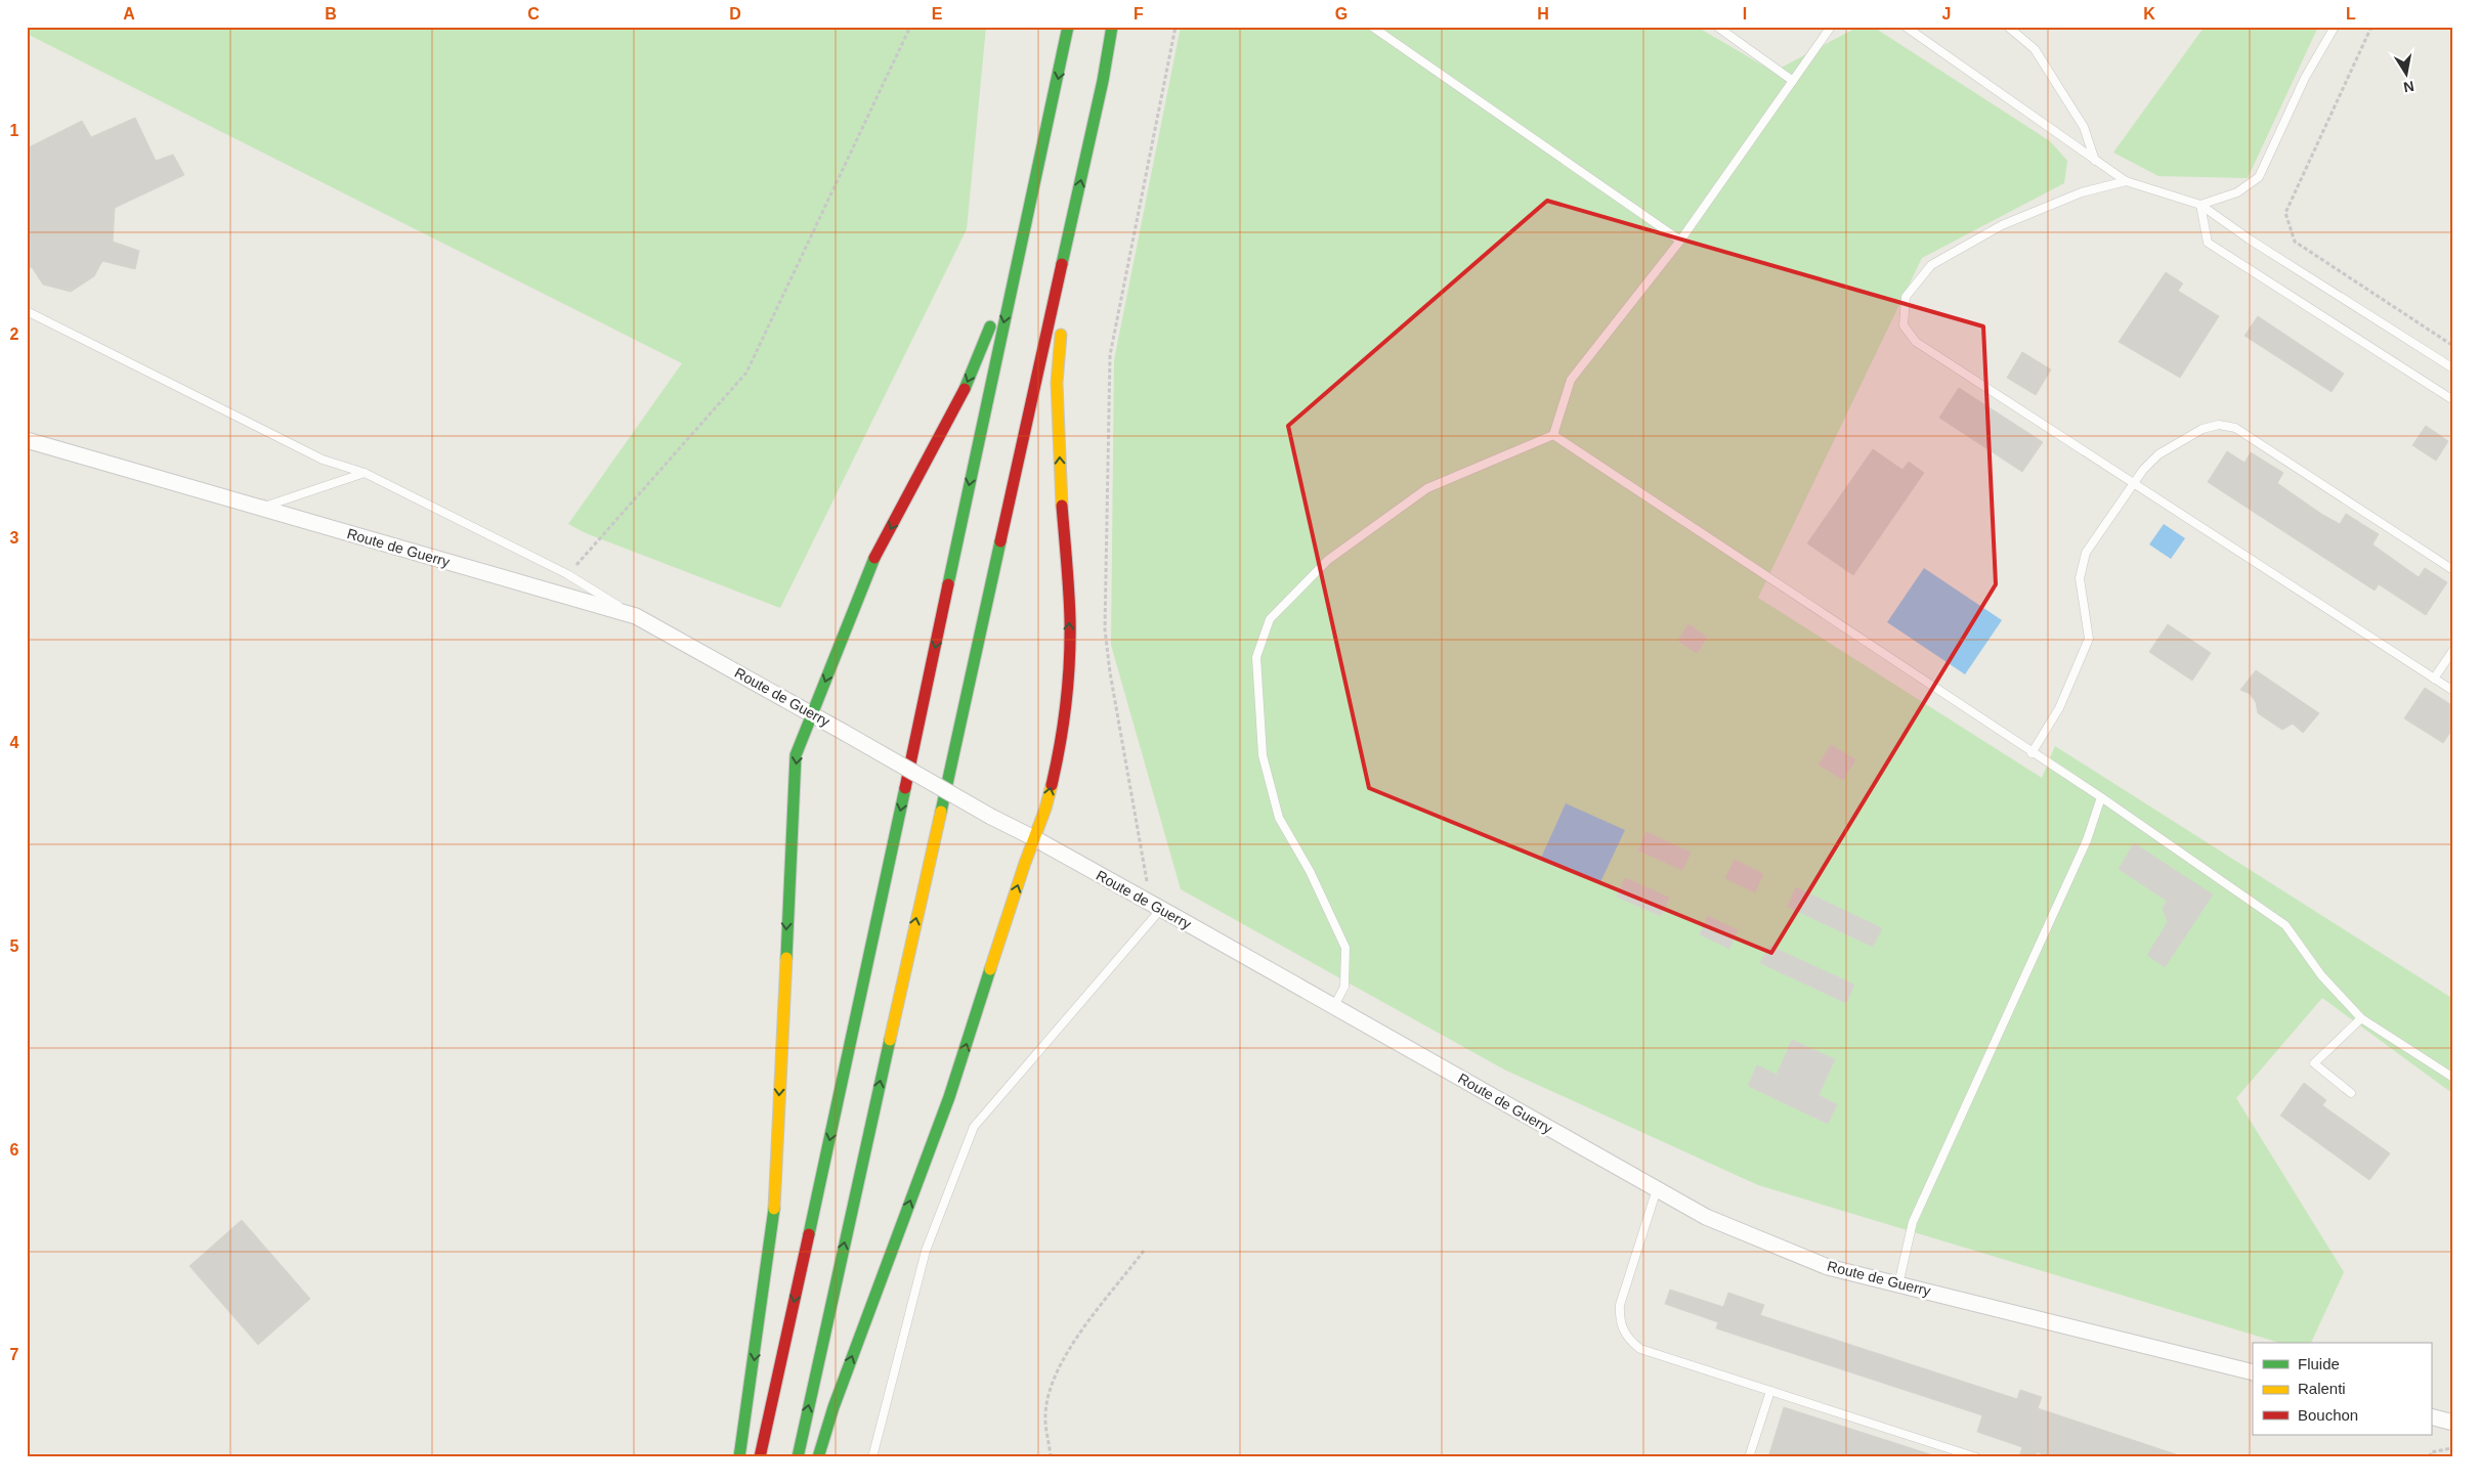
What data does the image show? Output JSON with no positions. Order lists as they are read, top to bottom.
{
  "streets": {
    "street": ["Route de Guerry"]
  },
  "legend": ["Fluide", "Ralenti", "Bouchon"],
  "north": "bottom",
  "grid": {
    "columns": [
      "A",
      "B",
      "C",
      "D",
      "E",
      "F",
      "G",
      "H",
      "I",
      "J",
      "K",
      "L"
    ],
    "rows": [
      "1",
      "2",
      "3",
      "4",
      "5",
      "6",
      "7"
    ]
  }
}
